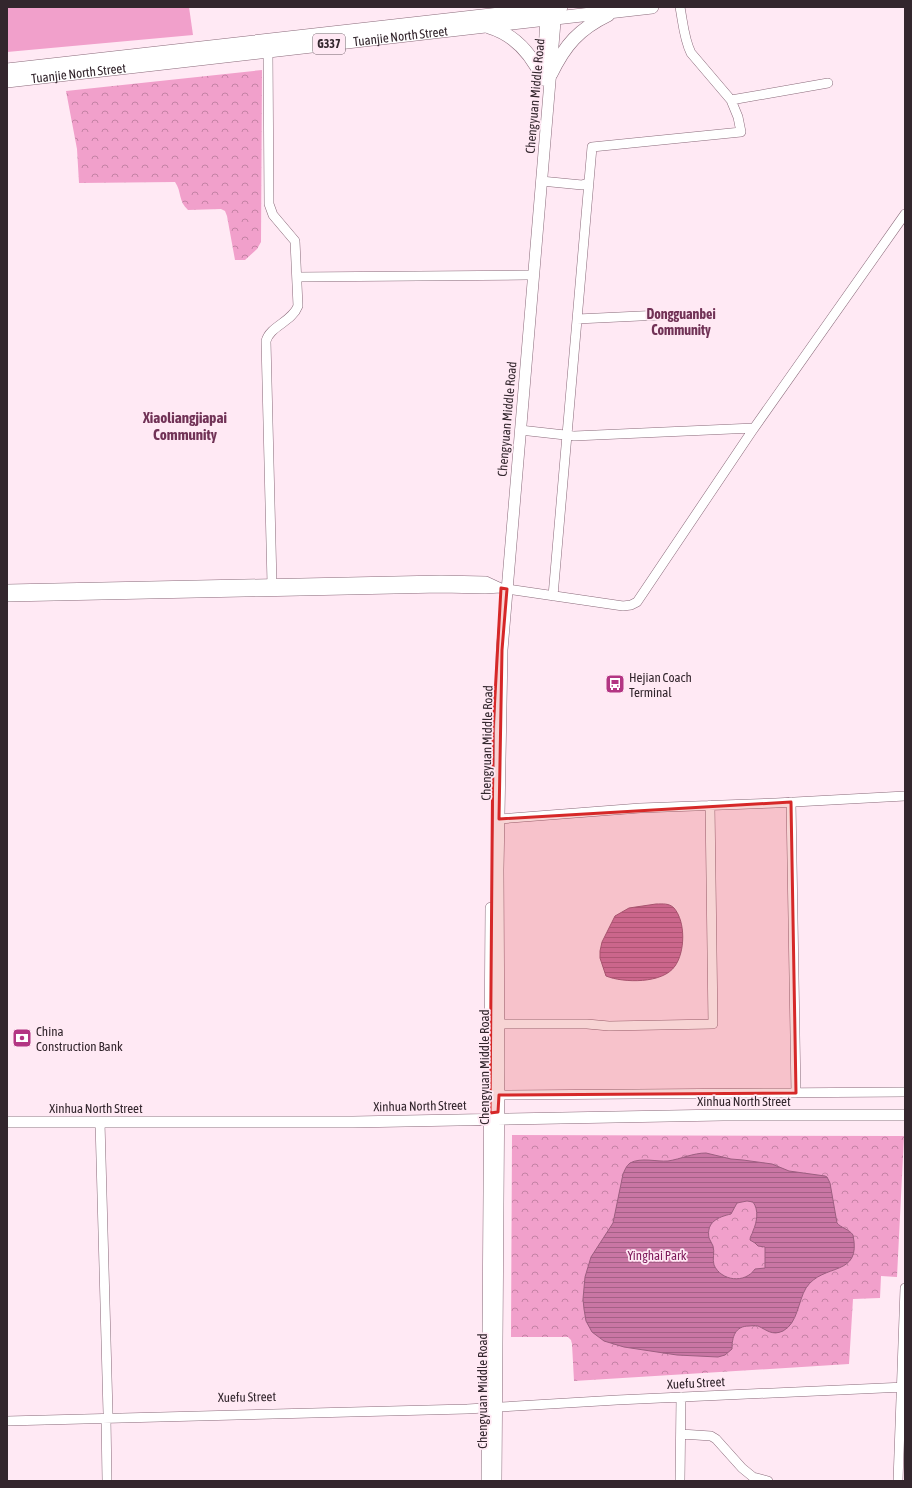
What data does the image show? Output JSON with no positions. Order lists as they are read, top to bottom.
{
  "streets": {
    "highway": ["Tuanjie North Street", "G337"],
    "main road": ["Chengyuan Middle Road", "Xinhua North Street"],
    "street": ["Xuefu Street"]
  },
  "crossings": [
    ["Tuanjie North Street", "Chengyuan Middle Road"],
    ["Chengyuan Middle Road", "Xinhua North Street"],
    ["Chengyuan Middle Road", "Xuefu Street"]
  ],
  "districts": ["Dongguanbei Community", "Xiaoliangjiapai Community"],
  "parks": ["Yinghai Park"],
  "places": {
    "bus stop": ["Hejian Coach Terminal"],
    "bank": ["China Construction Bank"]
  }
}
